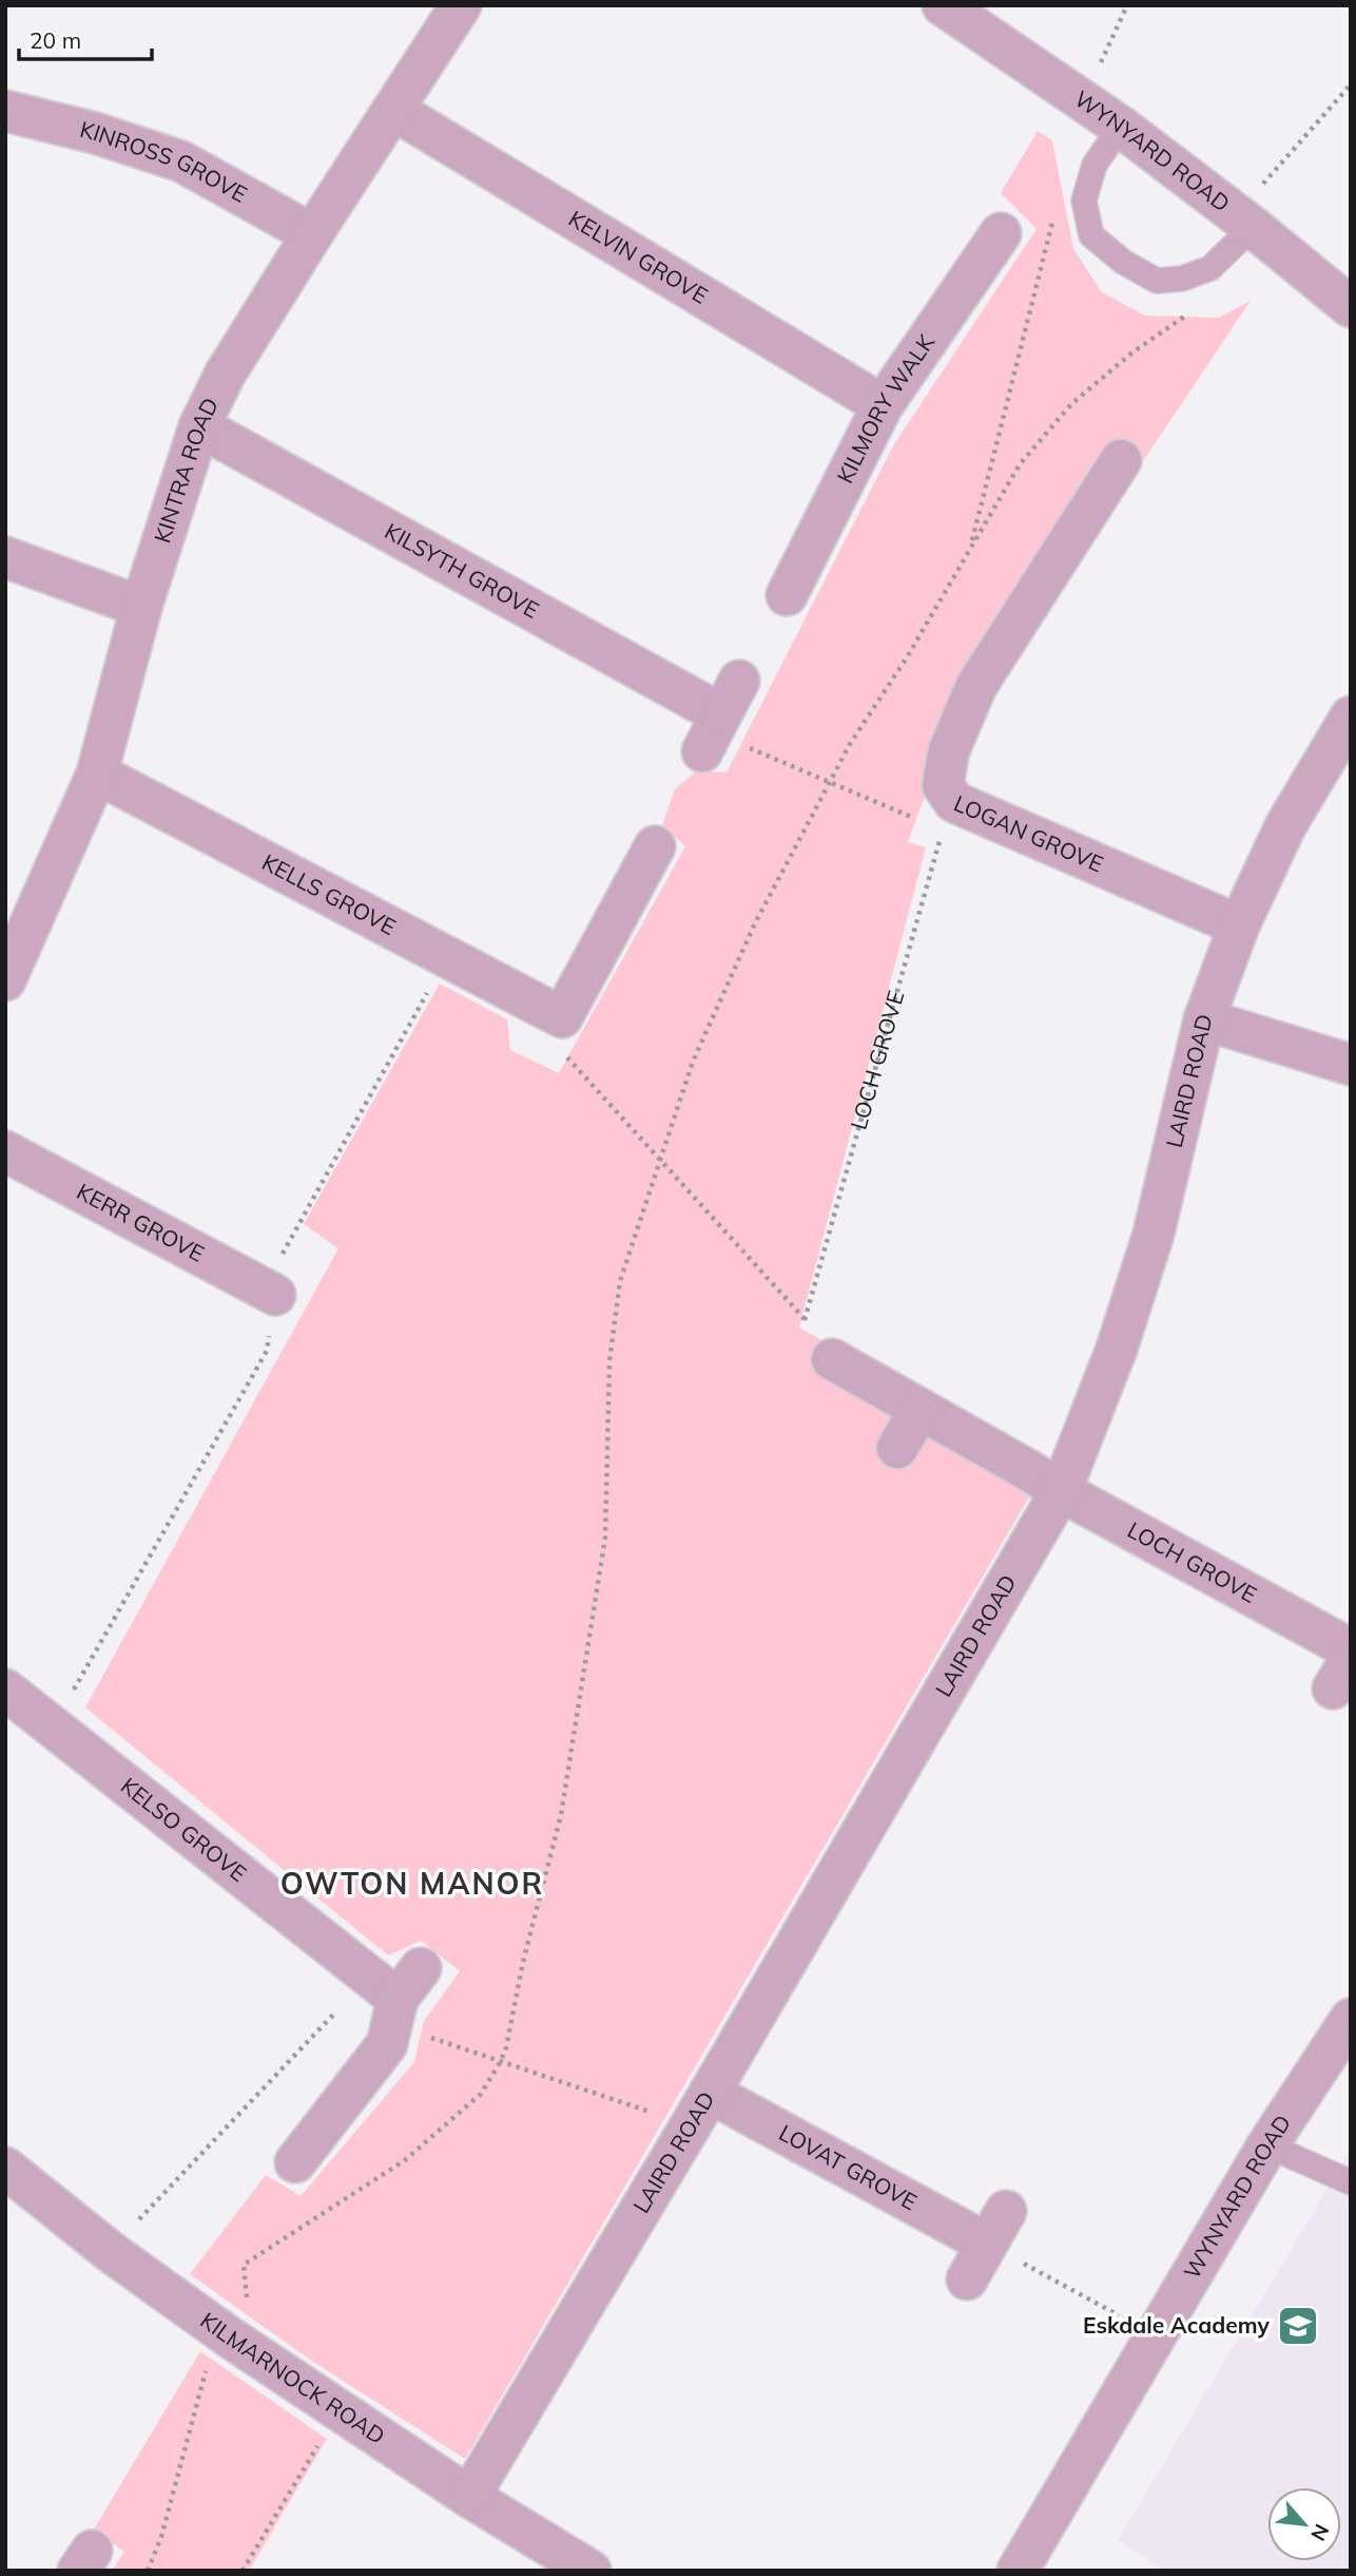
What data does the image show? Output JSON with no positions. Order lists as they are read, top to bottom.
{
  "streets": {
    "street": [
      "WYNYARD ROAD",
      "KINROSS GROVE",
      "KELVIN GROVE",
      "KILMORY WALK",
      "KINTRA ROAD",
      "KILSYTH GROVE",
      "LOGAN GROVE",
      "KELLS GROVE",
      "LOCH GROVE",
      "LAIRD ROAD",
      "KERR GROVE",
      "KELSO GROVE",
      "LOVAT GROVE",
      "KILMARNOCK ROAD"
    ]
  },
  "crossings": [
    ["KINROSS GROVE", "KINTRA ROAD"],
    ["KELVIN GROVE", "KILMORY WALK"],
    ["KELVIN GROVE", "KINTRA ROAD"],
    ["KINTRA ROAD", "KILSYTH GROVE"],
    ["KINTRA ROAD", "KELLS GROVE"],
    ["LOGAN GROVE", "LOCH GROVE"],
    ["LOGAN GROVE", "LAIRD ROAD"],
    ["LOCH GROVE", "LAIRD ROAD"],
    ["LAIRD ROAD", "LOVAT GROVE"],
    ["LAIRD ROAD", "KILMARNOCK ROAD"]
  ],
  "districts": ["OWTON MANOR"],
  "places": {
    "school or university": ["Eskdale Academy"]
  },
  "scale_bar": "20 m",
  "north": "bottom right"
}
